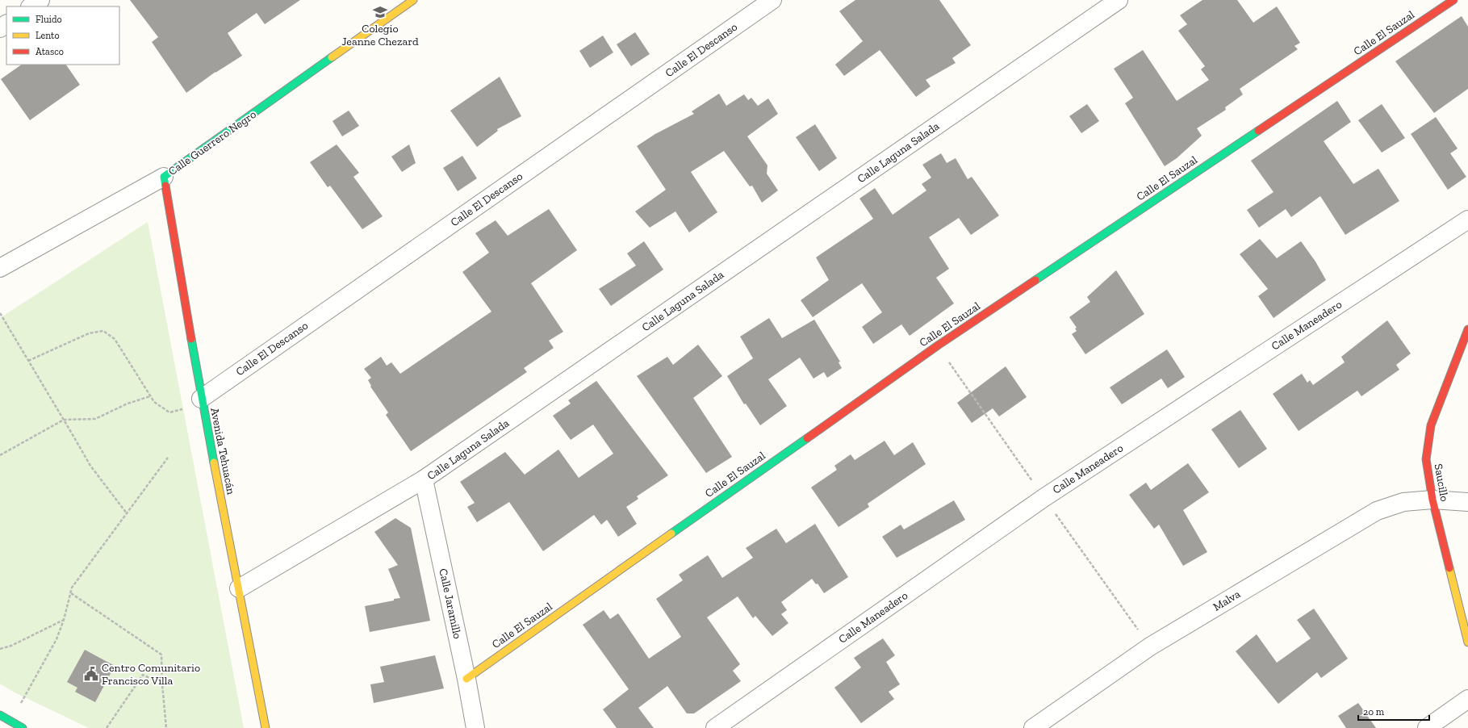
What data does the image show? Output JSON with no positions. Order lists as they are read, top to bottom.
{
  "streets": {
    "street": [
      "Calle El Sauzal",
      "Calle El Descanso",
      "Calle Guerrero Negro",
      "Calle Laguna Salada",
      "Calle Maneadero",
      "Avenida Tehuacán",
      "Saucillo",
      "Malva",
      "Calle Jaramillo"
    ]
  },
  "crossings": [
    ["Calle El Sauzal", "Calle Jaramillo"],
    ["Calle El Descanso", "Avenida Tehuacán"],
    ["Calle Guerrero Negro", "Avenida Tehuacán"],
    ["Calle Laguna Salada", "Avenida Tehuacán"],
    ["Calle Laguna Salada", "Calle Jaramillo"],
    ["Saucillo", "Malva"]
  ],
  "places": {
    "school or university": ["Colegio Jeanne Chezard"],
    "public building": ["Centro Comunitario Francisco Villa"]
  },
  "legend": ["Fluido", "Lento", "Atasco"],
  "scale_bar": "20 m"
}
